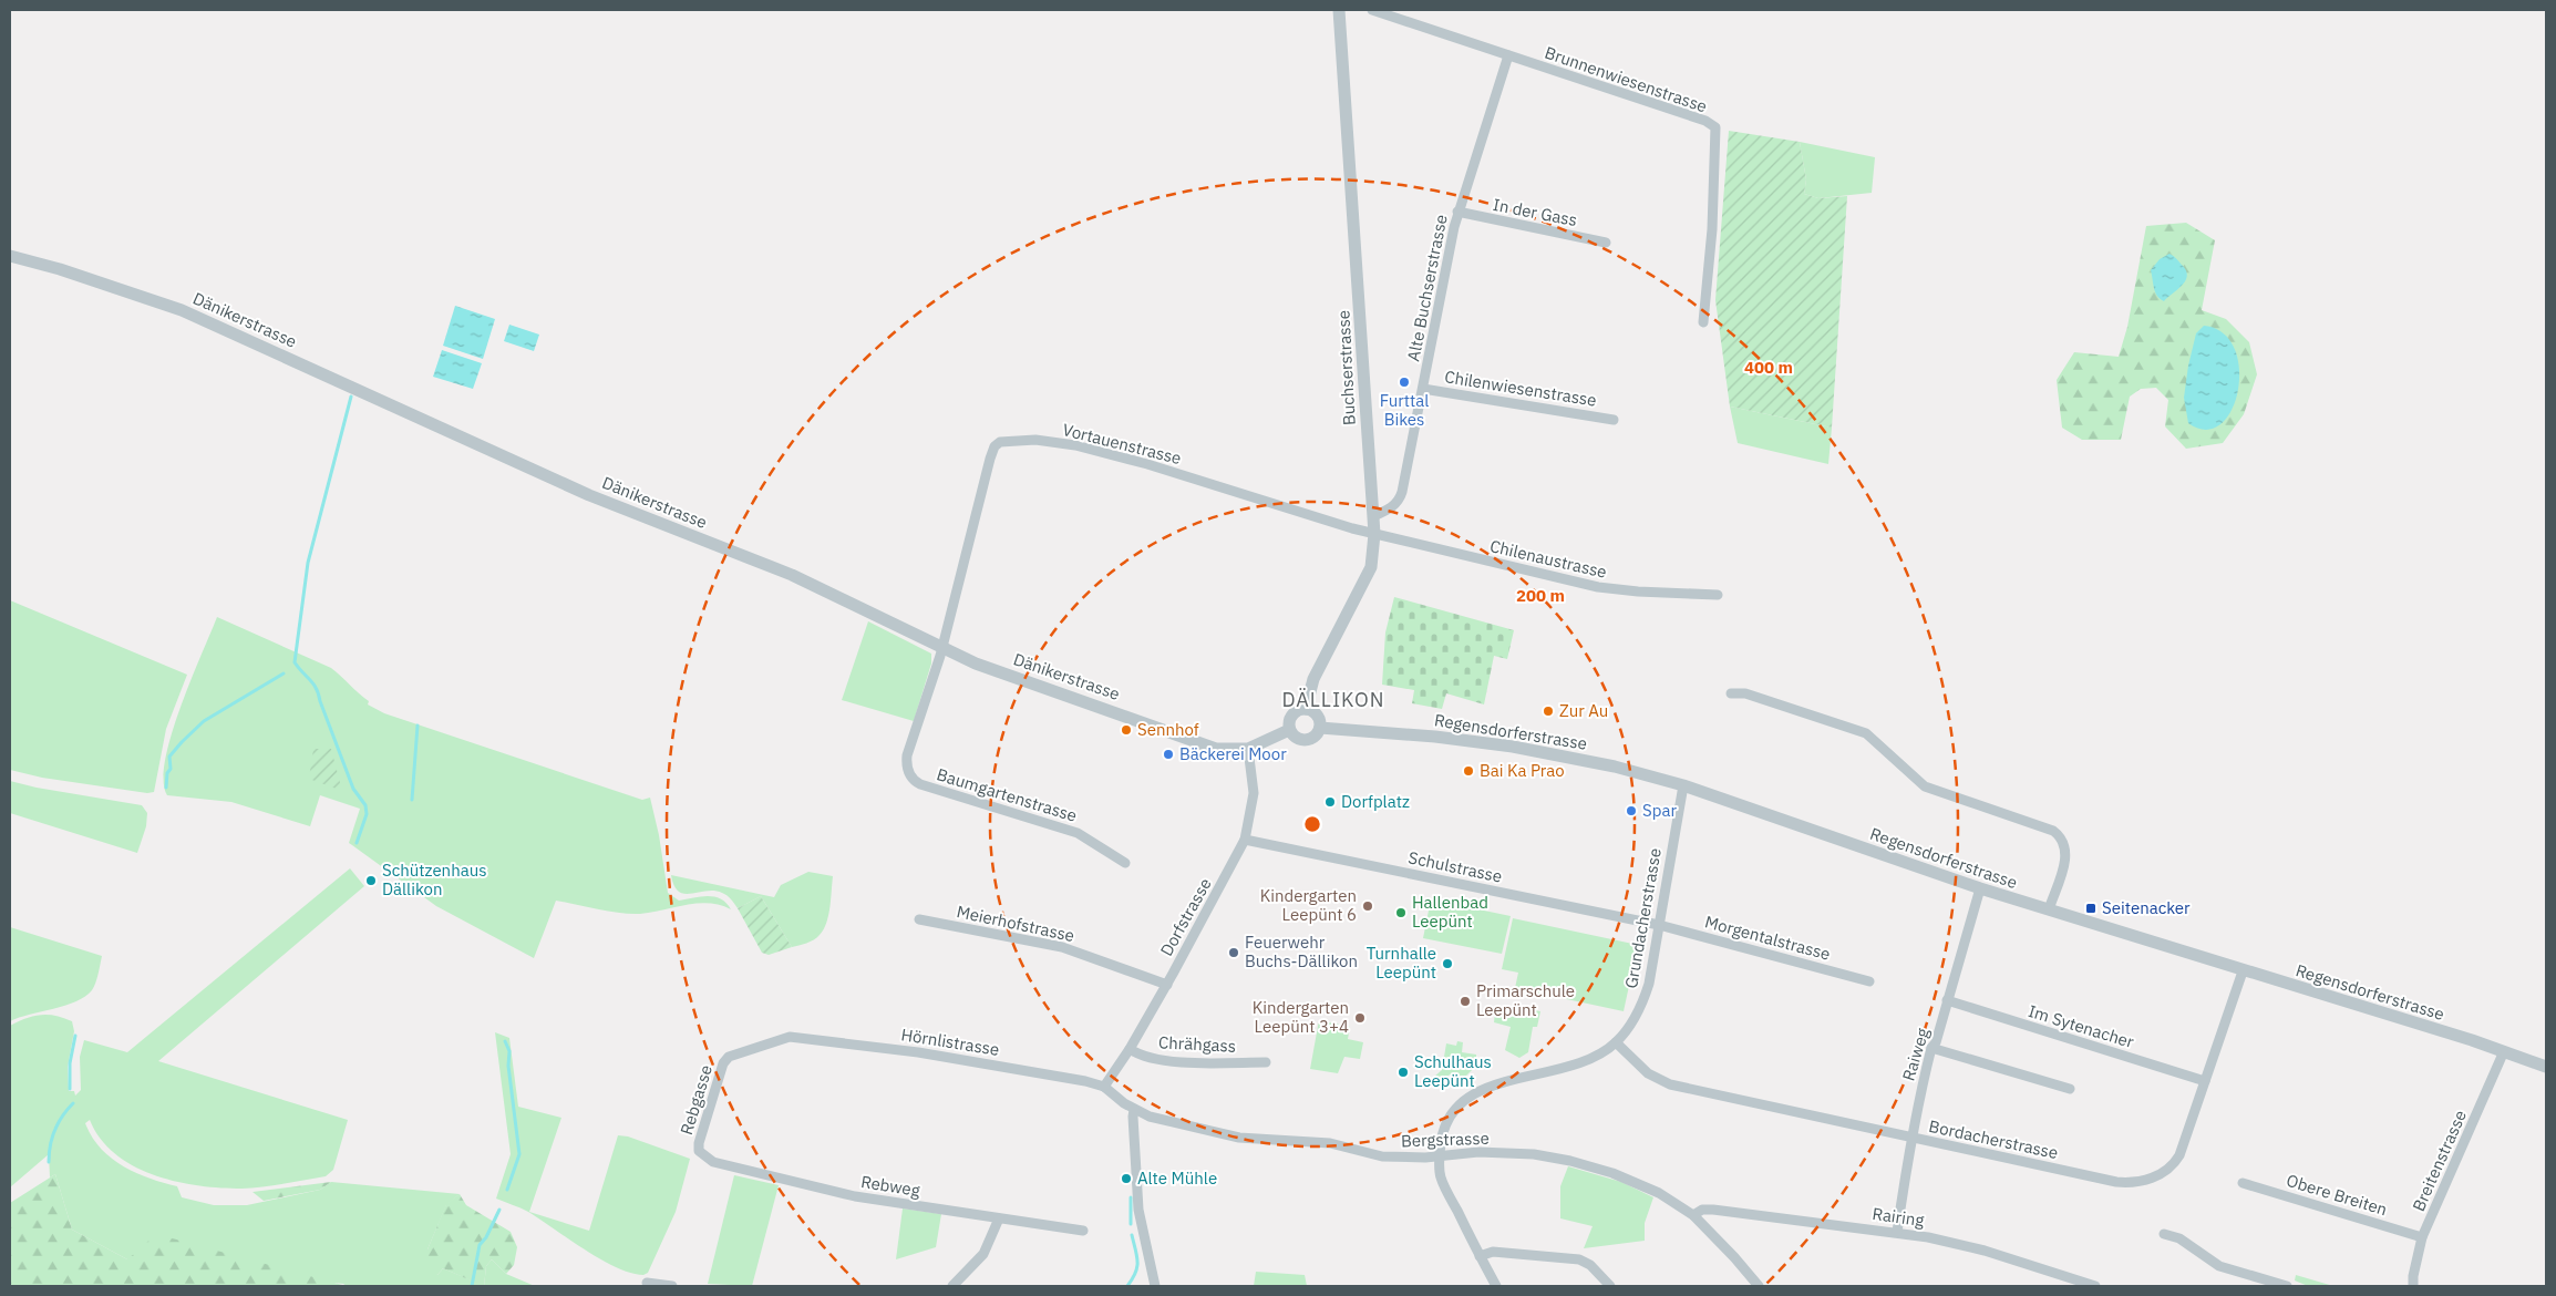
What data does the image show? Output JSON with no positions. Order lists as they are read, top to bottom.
{
  "streets": {
    "street": [
      "Brunnenwiesenstrasse",
      "In der Gass",
      "Alte Buchserstrasse",
      "Dänikerstrasse",
      "Buchserstrasse",
      "Chilenwiesenstrasse",
      "Vortauenstrasse",
      "Chilenaustrasse",
      "Regensdorferstrasse",
      "Baumgartenstrasse",
      "Schulstrasse",
      "Dorfstrasse",
      "Grundacherstrasse",
      "Meierhofstrasse",
      "Morgentalstrasse",
      "Im Sytenacher",
      "Hörnlistrasse",
      "Chrähgass",
      "Raiweg",
      "Rebgasse",
      "Bergstrasse",
      "Bordacherstrasse",
      "Breitenstrasse",
      "Rebweg",
      "Obere Breiten",
      "Rairing"
    ]
  },
  "crossings": [
    ["Brunnenwiesenstrasse", "Alte Buchserstrasse"],
    ["In der Gass", "Alte Buchserstrasse"],
    ["Alte Buchserstrasse", "Buchserstrasse"],
    ["Alte Buchserstrasse", "Chilenwiesenstrasse"],
    ["Dänikerstrasse", "Buchserstrasse"],
    ["Dänikerstrasse", "Vortauenstrasse"],
    ["Dänikerstrasse", "Regensdorferstrasse"],
    ["Dänikerstrasse", "Baumgartenstrasse"],
    ["Dänikerstrasse", "Dorfstrasse"],
    ["Buchserstrasse", "Vortauenstrasse"],
    ["Buchserstrasse", "Chilenaustrasse"],
    ["Buchserstrasse", "Regensdorferstrasse"],
    ["Vortauenstrasse", "Chilenaustrasse"],
    ["Vortauenstrasse", "Baumgartenstrasse"],
    ["Regensdorferstrasse", "Grundacherstrasse"],
    ["Regensdorferstrasse", "Raiweg"],
    ["Regensdorferstrasse", "Bordacherstrasse"],
    ["Regensdorferstrasse", "Breitenstrasse"],
    ["Schulstrasse", "Dorfstrasse"],
    ["Schulstrasse", "Grundacherstrasse"],
    ["Schulstrasse", "Morgentalstrasse"],
    ["Dorfstrasse", "Meierhofstrasse"],
    ["Dorfstrasse", "Hörnlistrasse"],
    ["Dorfstrasse", "Chrähgass"],
    ["Dorfstrasse", "Bergstrasse"],
    ["Grundacherstrasse", "Morgentalstrasse"],
    ["Grundacherstrasse", "Bergstrasse"],
    ["Grundacherstrasse", "Bordacherstrasse"],
    ["Im Sytenacher", "Raiweg"],
    ["Im Sytenacher", "Bordacherstrasse"],
    ["Hörnlistrasse", "Rebgasse"],
    ["Hörnlistrasse", "Bergstrasse"],
    ["Raiweg", "Bordacherstrasse"],
    ["Raiweg", "Rairing"],
    ["Rebgasse", "Rebweg"],
    ["Bergstrasse", "Rairing"],
    ["Breitenstrasse", "Obere Breiten"]
  ],
  "districts": ["DÄLLIKON"],
  "places": {
    "other": [
      "Furttal Bikes",
      "Zur Au",
      "Sennhof",
      "Bäckerei Moor",
      "Bai Ka Prao",
      "Dorfplatz",
      "Spar",
      "Schützenhaus Dällikon",
      "Kindergarten Leepünt 6",
      "Hallenbad Leepünt",
      "Feuerwehr Buchs-Dällikon",
      "Turnhalle Leepünt",
      "Primarschule Leepünt",
      "Kindergarten Leepünt 3+4",
      "Schulhaus Leepünt",
      "Alte Mühle"
    ],
    "transit": ["Seitenacker"]
  },
  "rings": ["400 m", "200 m"]
}
